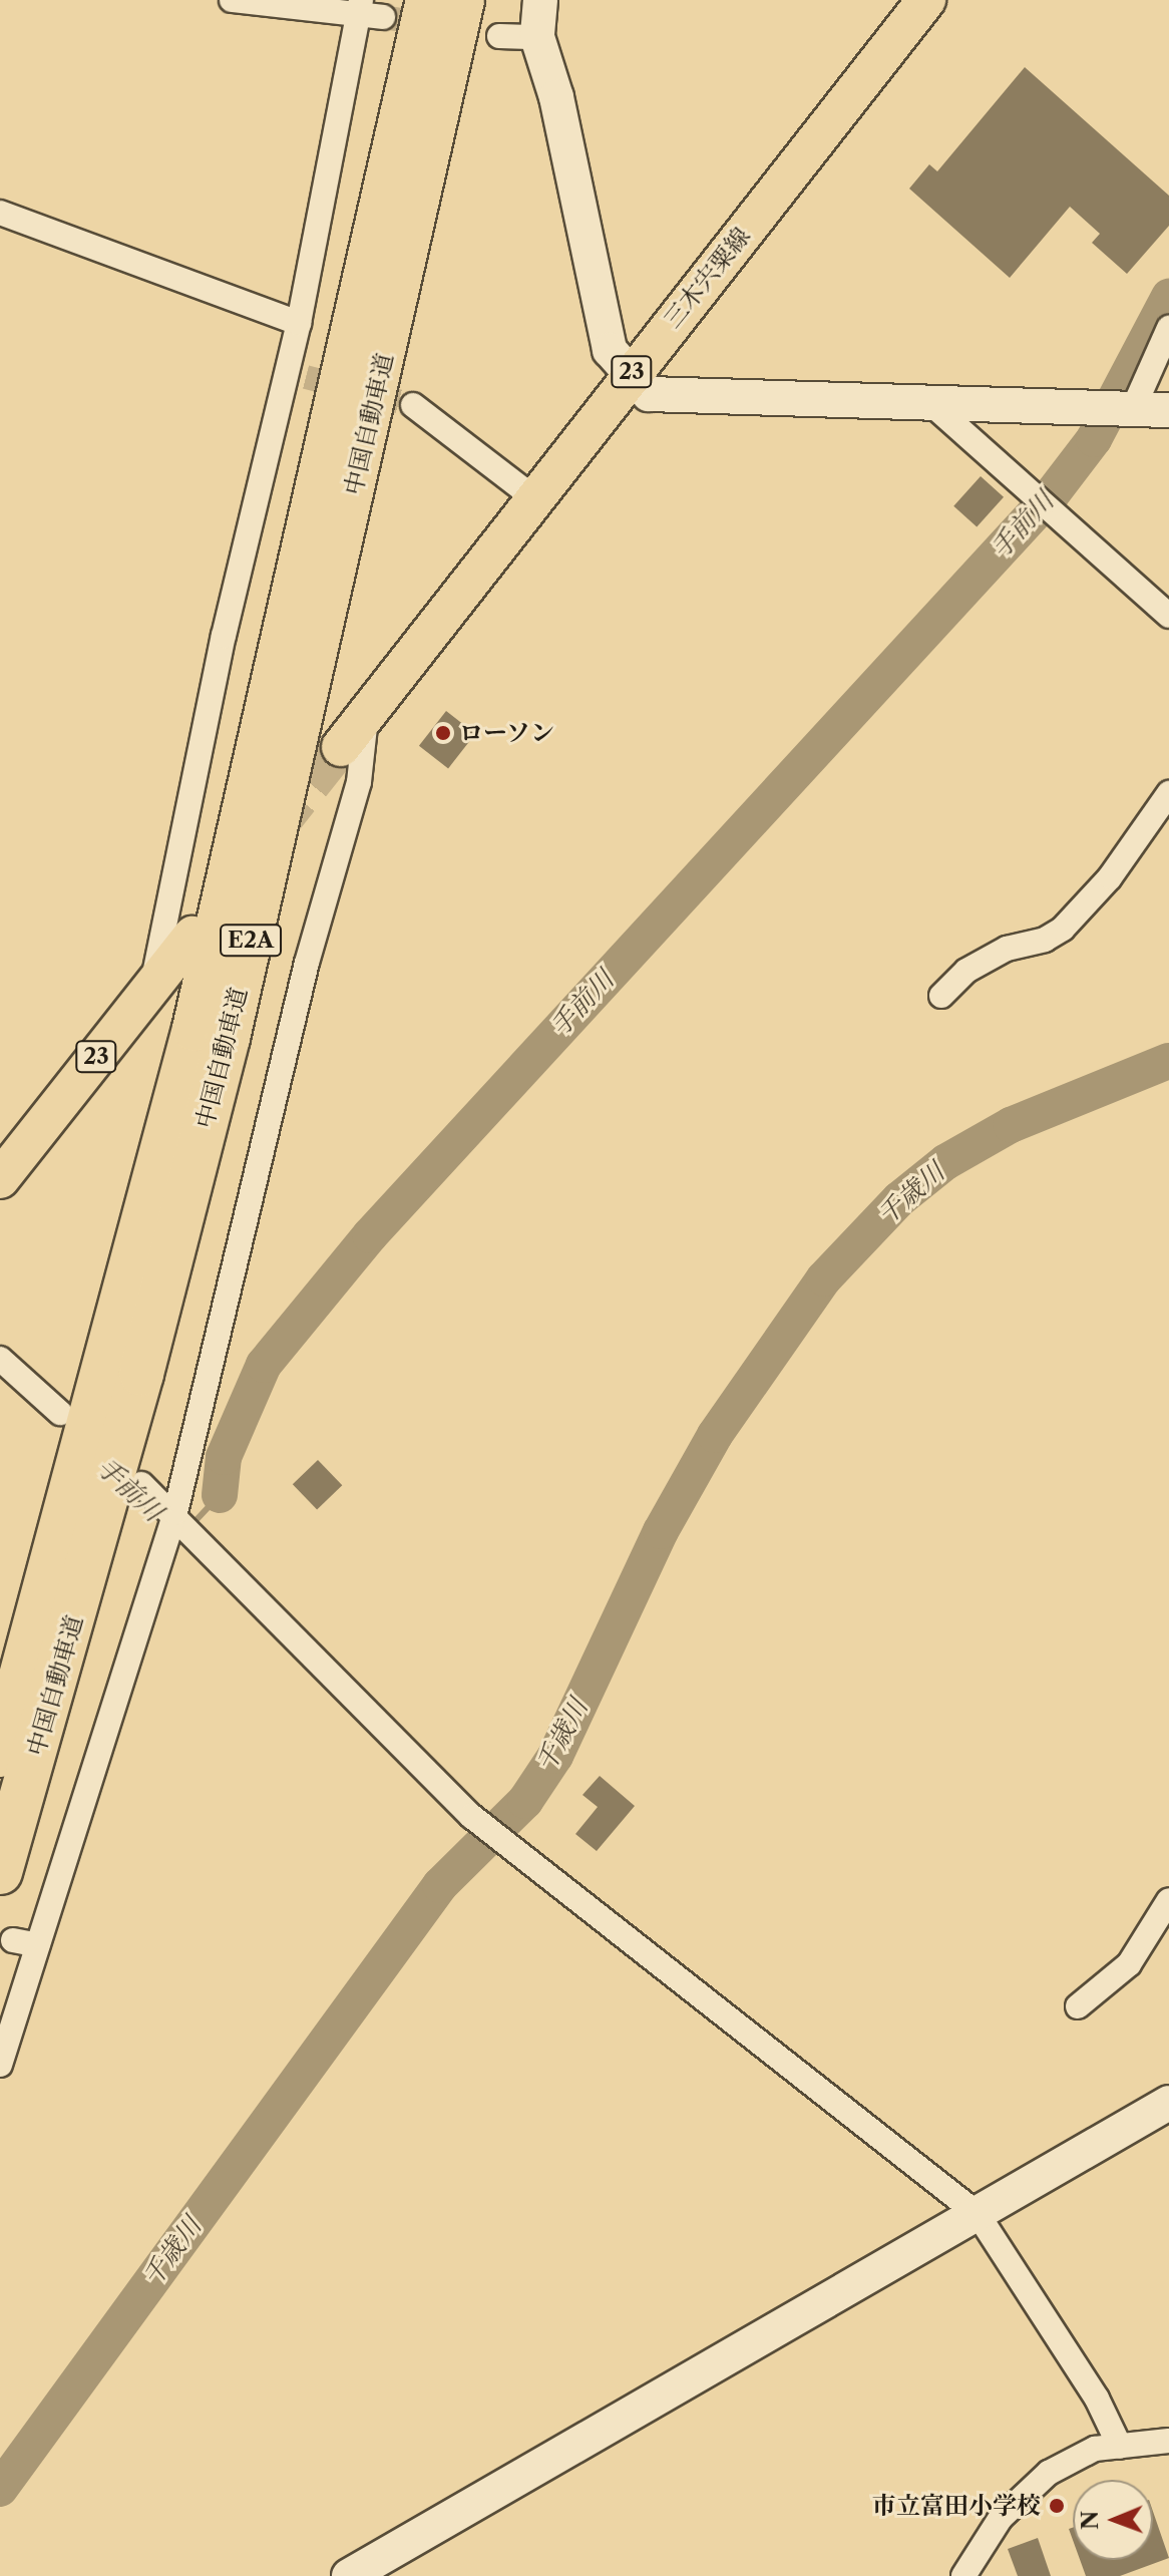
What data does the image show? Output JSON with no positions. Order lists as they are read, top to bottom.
{
  "streets": {
    "highway": ["中国自動車道", "E2A"],
    "main road": ["三木宍粟線", "23"]
  },
  "water": ["手前川", "千歳川"],
  "places": ["ローソン", "市立富田小学校"],
  "north": "left"
}
